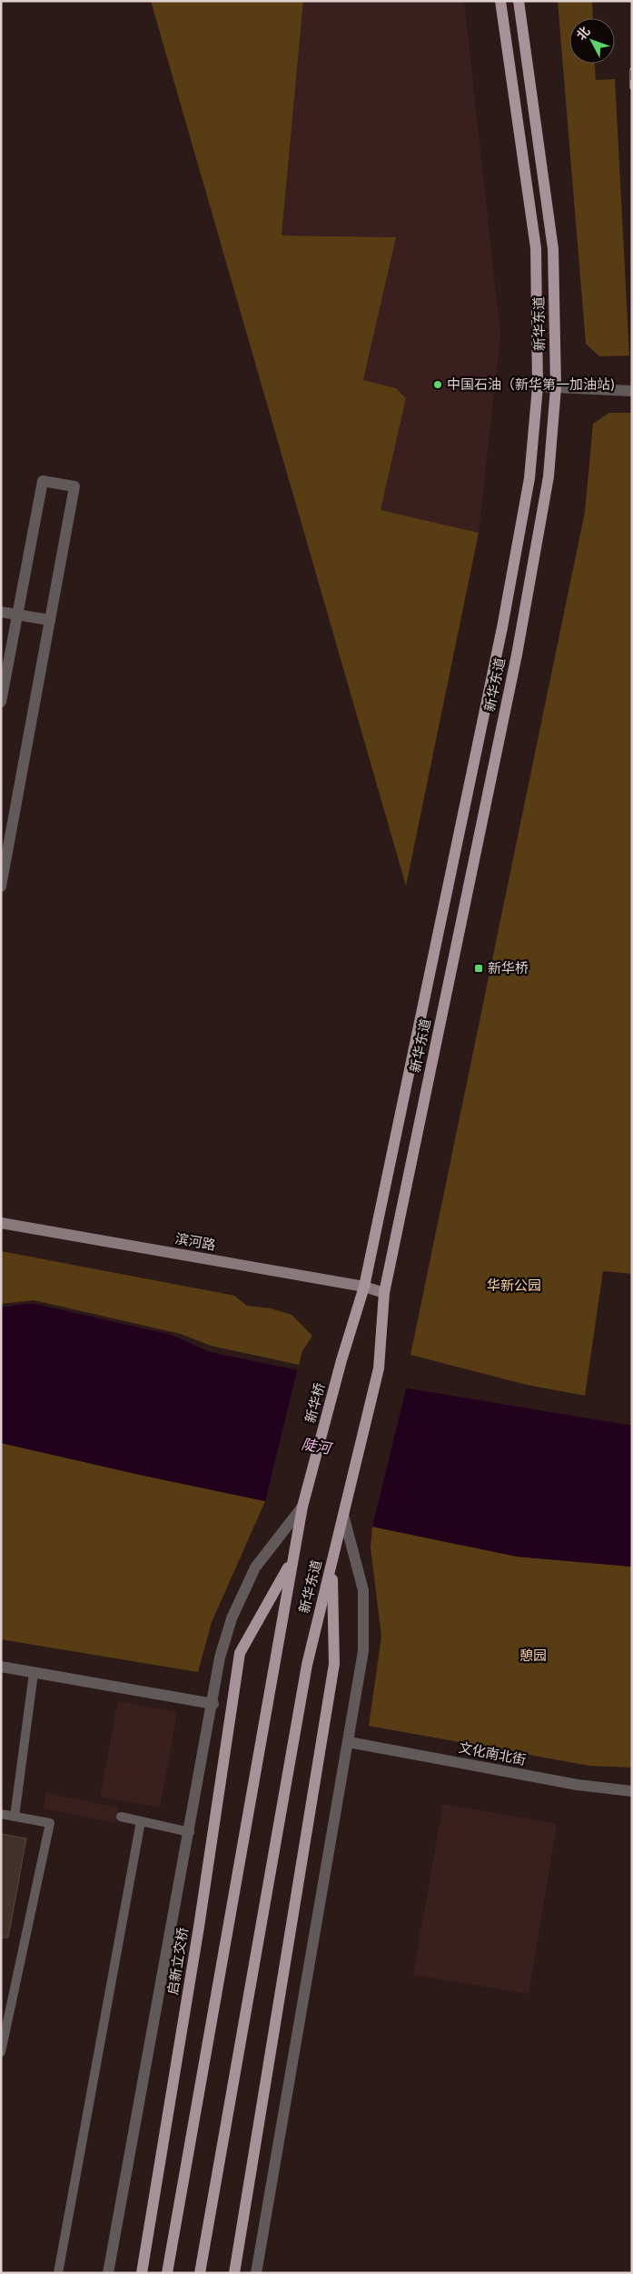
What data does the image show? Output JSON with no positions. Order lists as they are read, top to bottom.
{
  "streets": {
    "main road": [
      "新华东道",
      "滨河路",
      "新华桥",
      "启新立交桥"
    ],
    "street": ["文化南北街"]
  },
  "crossings": [
    ["新华东道", "滨河路"],
    ["新华东道", "新华桥"],
    ["新华东道", "启新立交桥"]
  ],
  "water": ["陡河"],
  "parks": ["华新公园", "憩园"],
  "places": {
    "other": ["中国石油（新华第一加油站)"],
    "transit": ["新华桥"]
  },
  "north": "top left"
}
